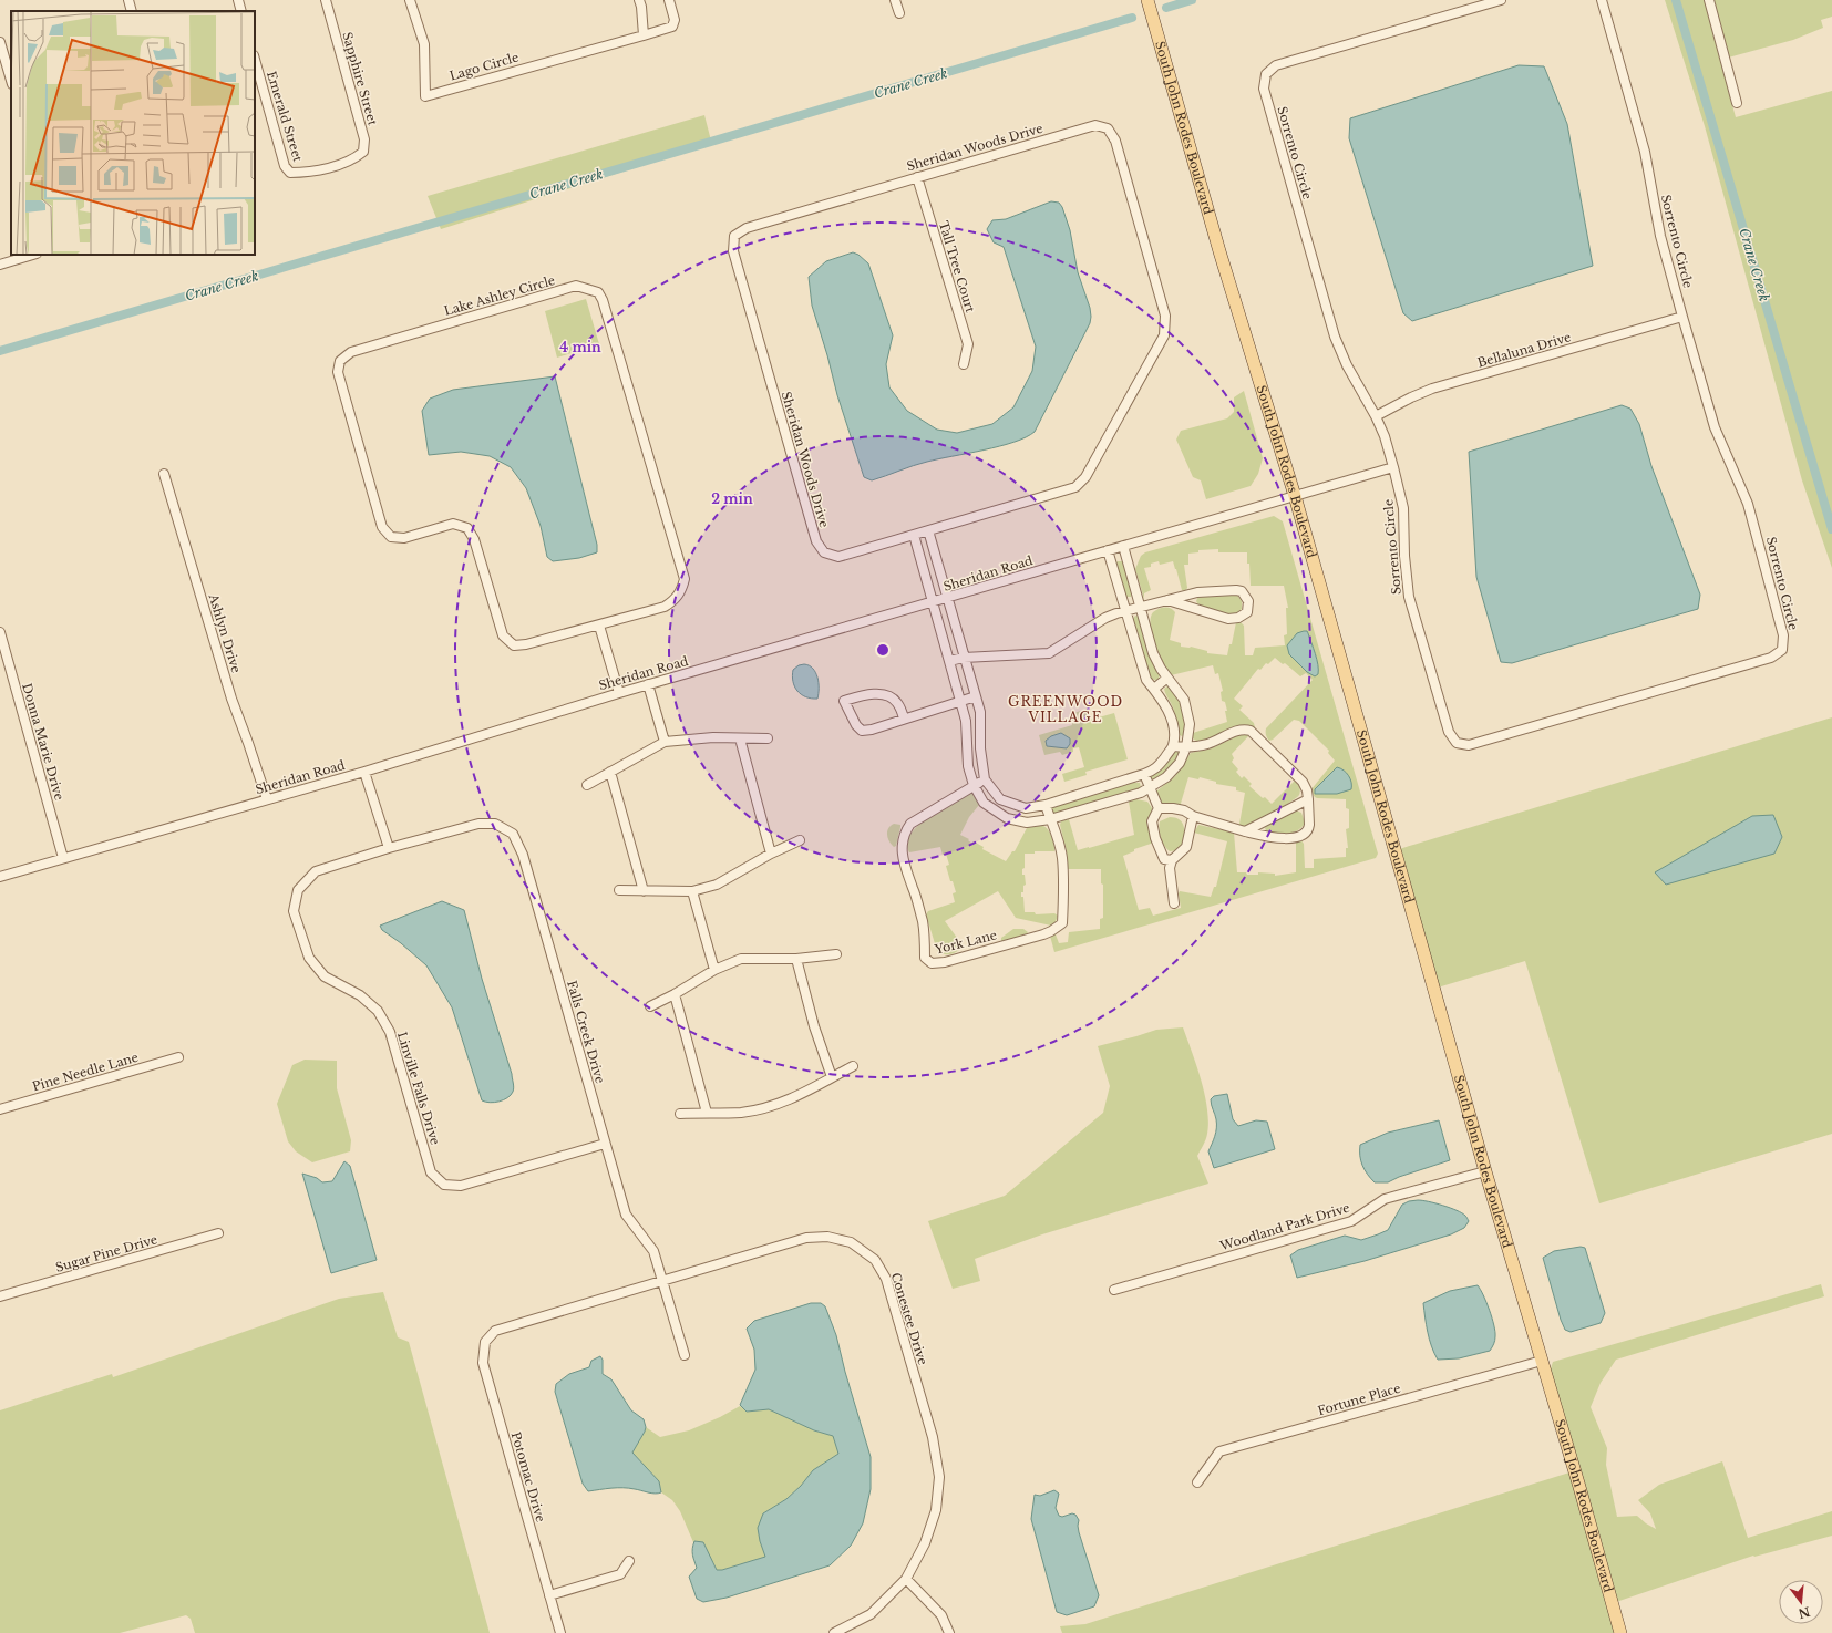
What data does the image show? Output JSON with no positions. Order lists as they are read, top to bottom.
{
  "streets": {
    "main road": ["South John Rodes Boulevard"],
    "street": [
      "Lago Circle",
      "Sapphire Street",
      "Emerald Street",
      "Sheridan Woods Drive",
      "Sorrento Circle",
      "Tall Tree Court",
      "Lake Ashley Circle",
      "Bellaluna Drive",
      "Sheridan Road",
      "Ashlyn Drive",
      "Donna Marie Drive",
      "York Lane",
      "Falls Creek Drive",
      "Pine Needle Lane",
      "Linville Falls Drive",
      "Woodland Park Drive",
      "Sugar Pine Drive",
      "Conestee Drive",
      "Fortune Place",
      "Potomac Drive"
    ]
  },
  "crossings": [
    ["Sapphire Street", "Emerald Street"],
    ["South John Rodes Boulevard", "Sheridan Road"],
    ["South John Rodes Boulevard", "Woodland Park Drive"],
    ["South John Rodes Boulevard", "Fortune Place"],
    ["Sheridan Woods Drive", "Tall Tree Court"],
    ["Sorrento Circle", "Bellaluna Drive"],
    ["Sheridan Road", "Ashlyn Drive"],
    ["Sheridan Road", "Donna Marie Drive"],
    ["Falls Creek Drive", "Linville Falls Drive"],
    ["Falls Creek Drive", "Conestee Drive"],
    ["Conestee Drive", "Potomac Drive"]
  ],
  "districts": ["GREENWOOD VILLAGE"],
  "water": ["Crane Creek"],
  "north": "bottom",
  "rings": ["4 min", "2 min"]
}
